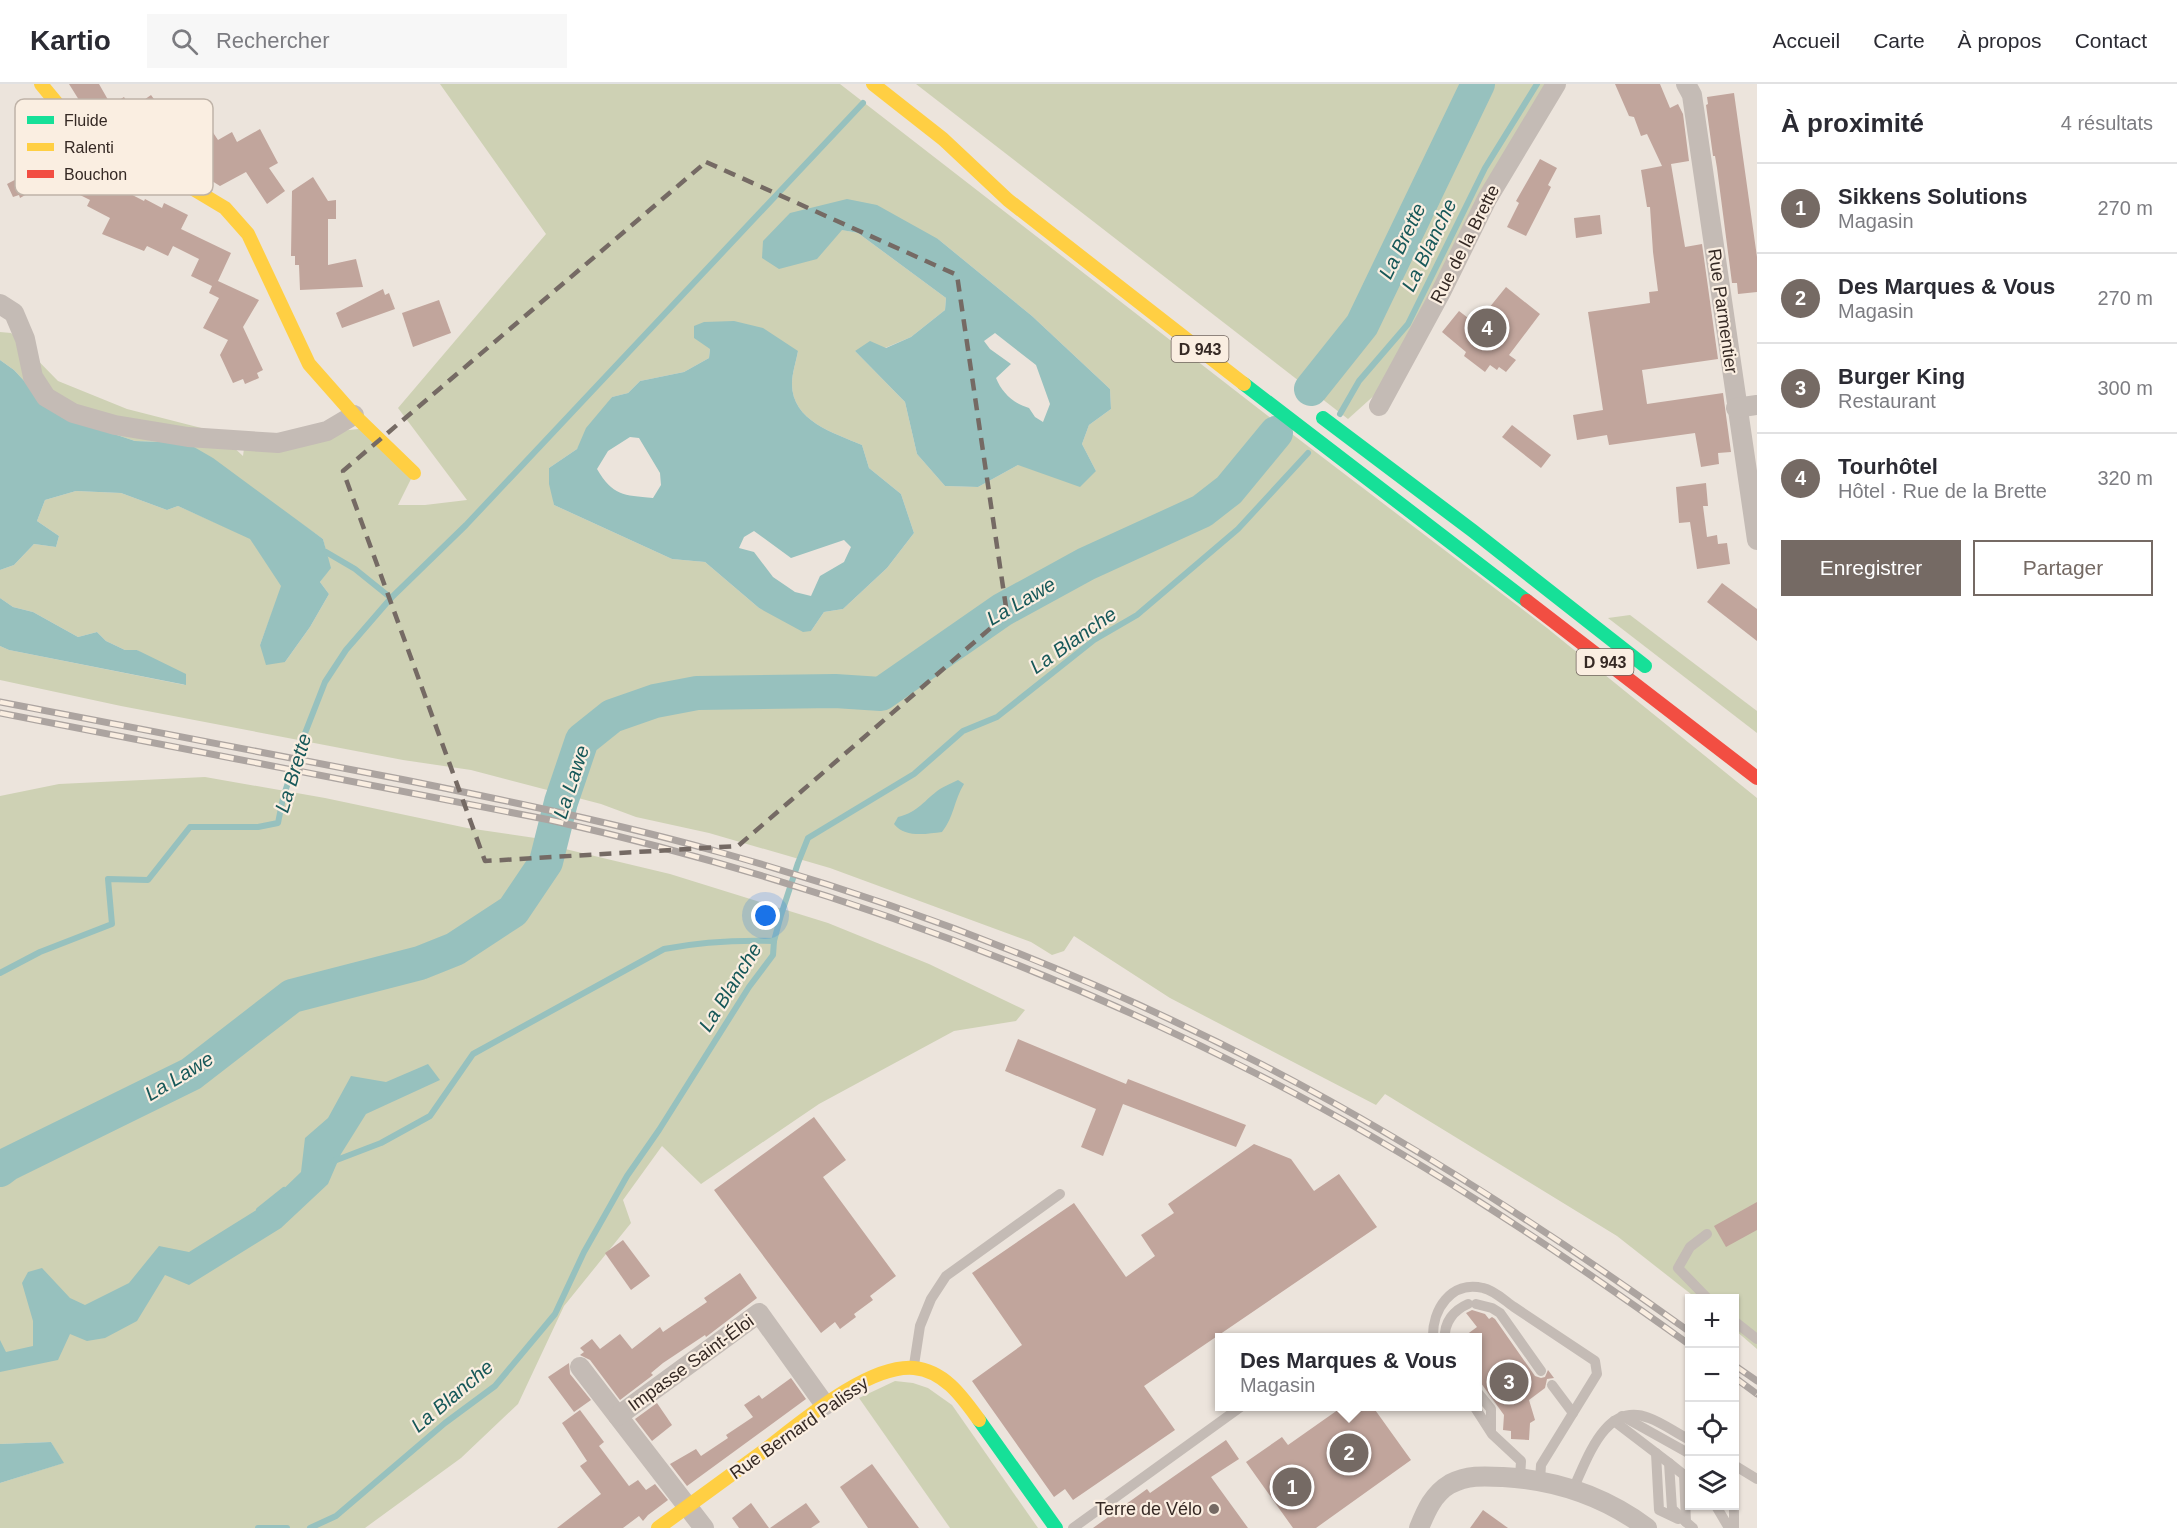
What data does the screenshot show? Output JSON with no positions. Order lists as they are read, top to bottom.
{
  "streets": {
    "main road": ["D 943", "Rue Bernard Palissy"],
    "street": ["Rue de la Brette", "Rue Parmentier", "Impasse Saint-Éloi"]
  },
  "crossings": [
    ["Impasse Saint-Éloi", "Rue Bernard Palissy"]
  ],
  "water": ["La Brette", "La Blanche", "La Lawe"],
  "places": ["Terre de Vélo"],
  "legend": ["Fluide", "Ralenti", "Bouchon"],
  "page": {
    "header": "Kartio",
    "search": "Rechercher",
    "nav": [
      "Accueil",
      "Carte",
      "À propos",
      "Contact"
    ],
    "heading": ["À proximité", "4 résultats"],
    "list": [
      {
        "mark": "1",
        "name": "Sikkens Solutions",
        "note": "Magasin",
        "value": "270 m"
      },
      {
        "mark": "2",
        "name": "Des Marques & Vous",
        "note": "Magasin",
        "value": "270 m"
      },
      {
        "mark": "3",
        "name": "Burger King",
        "note": "Restaurant",
        "value": "300 m"
      },
      {
        "mark": "4",
        "name": "Tourhôtel",
        "note": "Hôtel · Rue de la Brette",
        "value": "320 m"
      }
    ],
    "pins": [
      "4",
      "3",
      "2",
      "1"
    ],
    "buttons": ["Enregistrer", "Partager"],
    "map_buttons": ["+", "−"],
    "popup": ["Des Marques & Vous", "Magasin"]
  }
}
